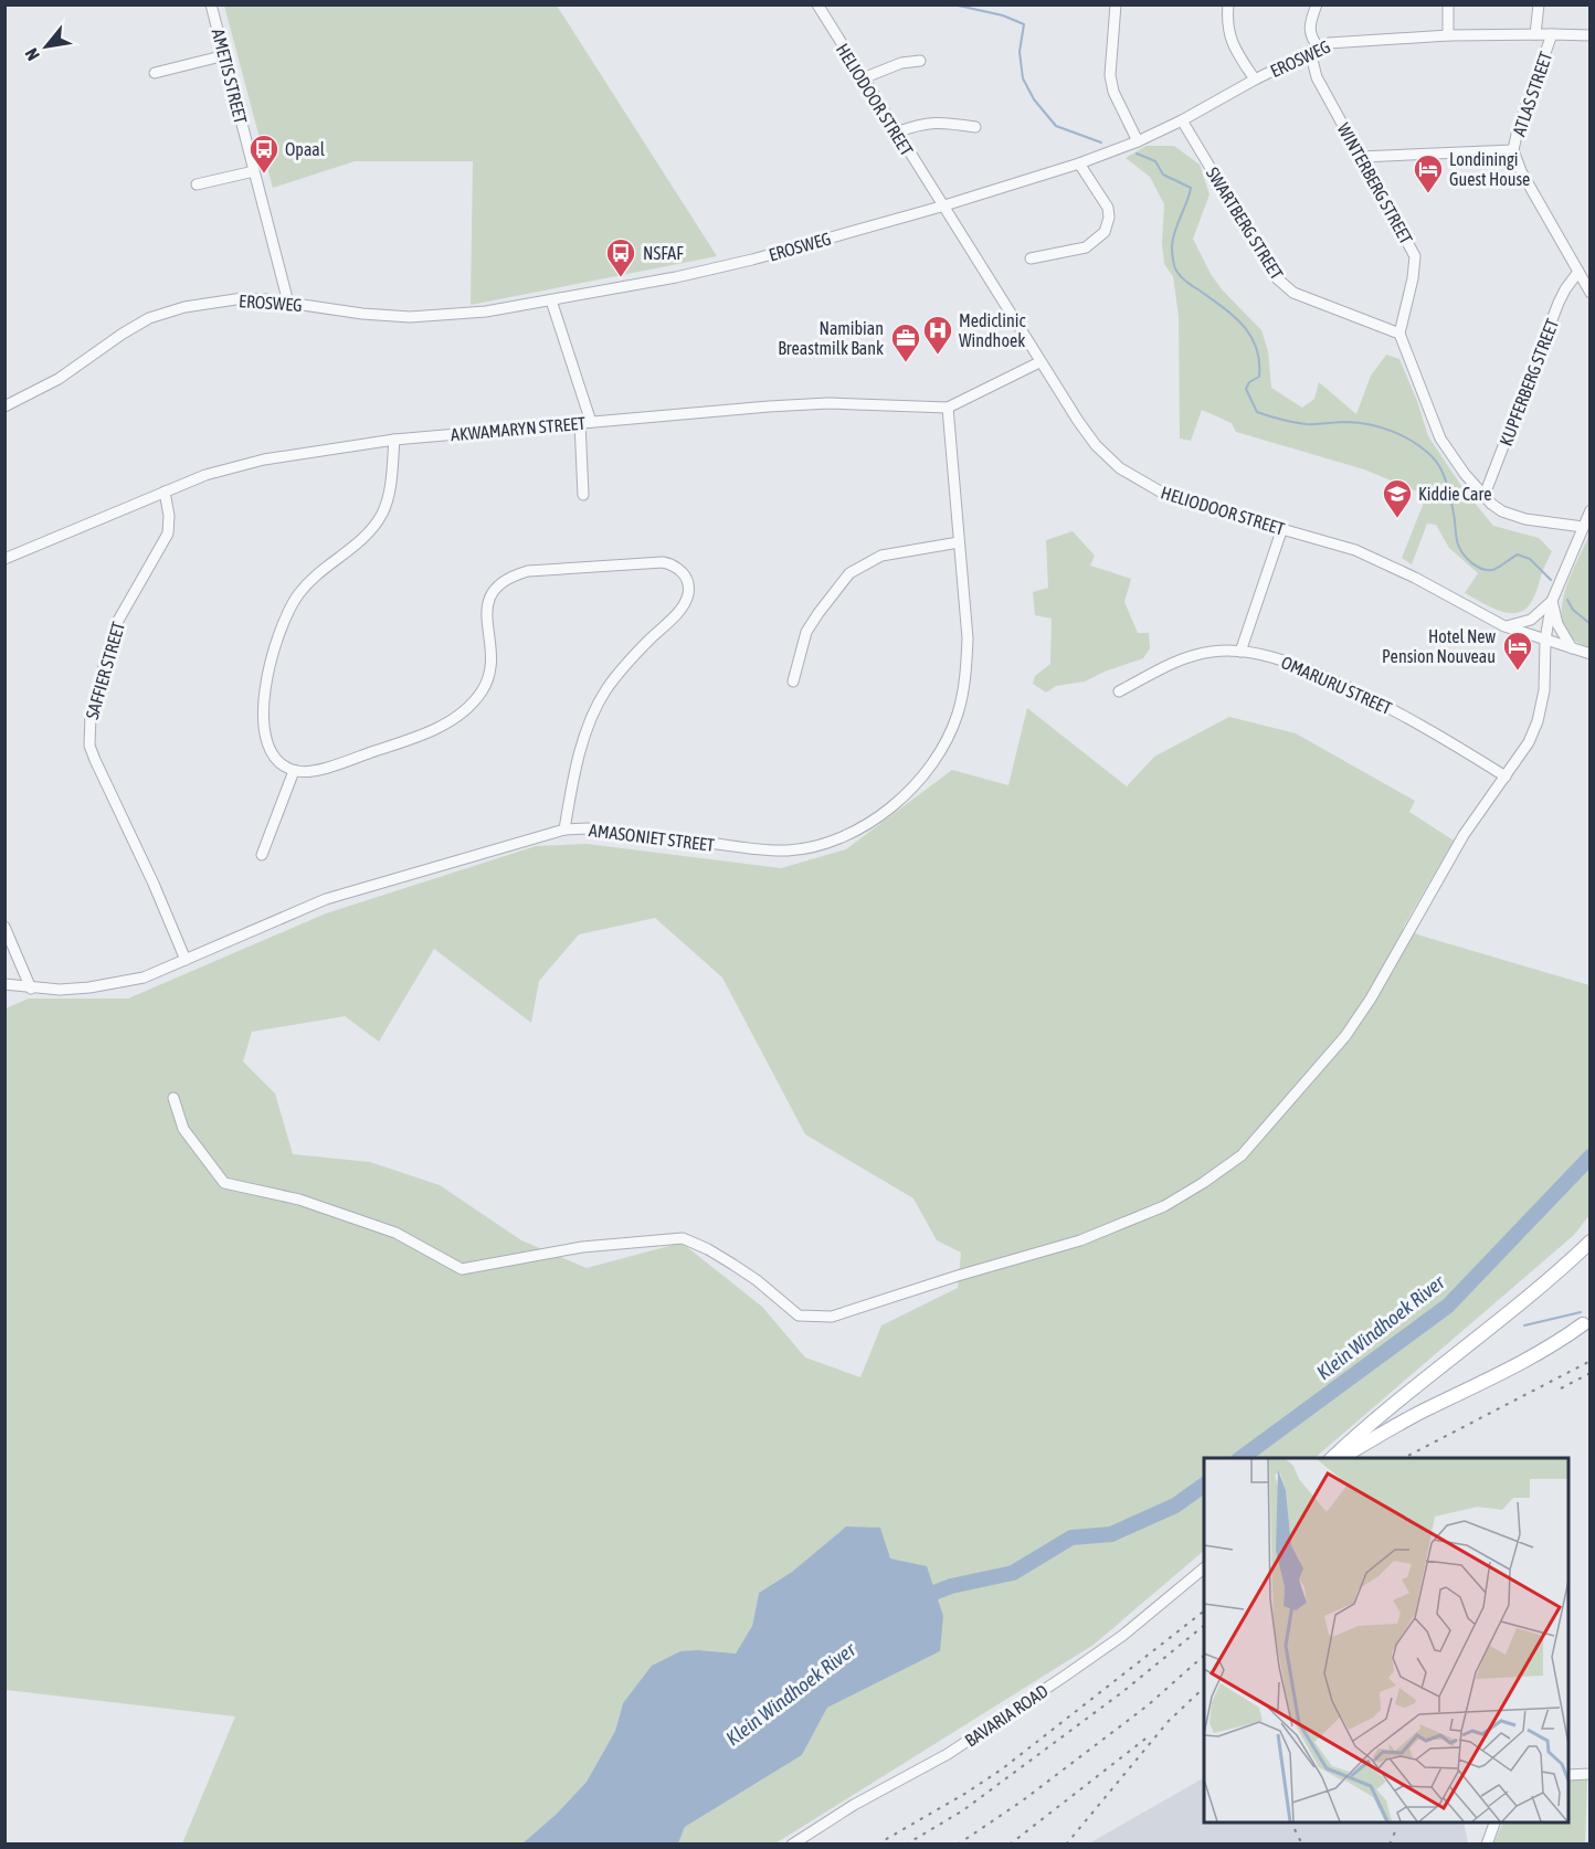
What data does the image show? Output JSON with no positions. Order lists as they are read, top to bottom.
{
  "streets": {
    "street": [
      "EROSWEG",
      "AMETIS STREET",
      "ATLAS STREET",
      "HELIODOOR STREET",
      "WINTERBERG STREET",
      "SWARTBERG STREET",
      "KUPFERBERG STREET",
      "AKWAMARYN STREET",
      "SAFFIER STREET",
      "OMARURU STREET",
      "AMASONIET STREET",
      "BAVARIA ROAD"
    ]
  },
  "crossings": [
    ["EROSWEG", "AMETIS STREET"],
    ["EROSWEG", "ATLAS STREET"],
    ["EROSWEG", "HELIODOOR STREET"],
    ["EROSWEG", "WINTERBERG STREET"],
    ["EROSWEG", "SWARTBERG STREET"],
    ["ATLAS STREET", "KUPFERBERG STREET"],
    ["HELIODOOR STREET", "AKWAMARYN STREET"],
    ["WINTERBERG STREET", "SWARTBERG STREET"],
    ["AKWAMARYN STREET", "SAFFIER STREET"],
    ["AKWAMARYN STREET", "AMASONIET STREET"],
    ["SAFFIER STREET", "AMASONIET STREET"]
  ],
  "water": ["Klein Windhoek River"],
  "places": {
    "bus stop": ["Opaal", "NSFAF"],
    "hotel": ["Londiningi Guest House", "Hotel New Pension Nouveau"],
    "hospital": ["Mediclinic Windhoek"],
    "office": ["Namibian Breastmilk Bank"],
    "school or university": ["Kiddie Care"]
  },
  "north": "bottom left"
}
